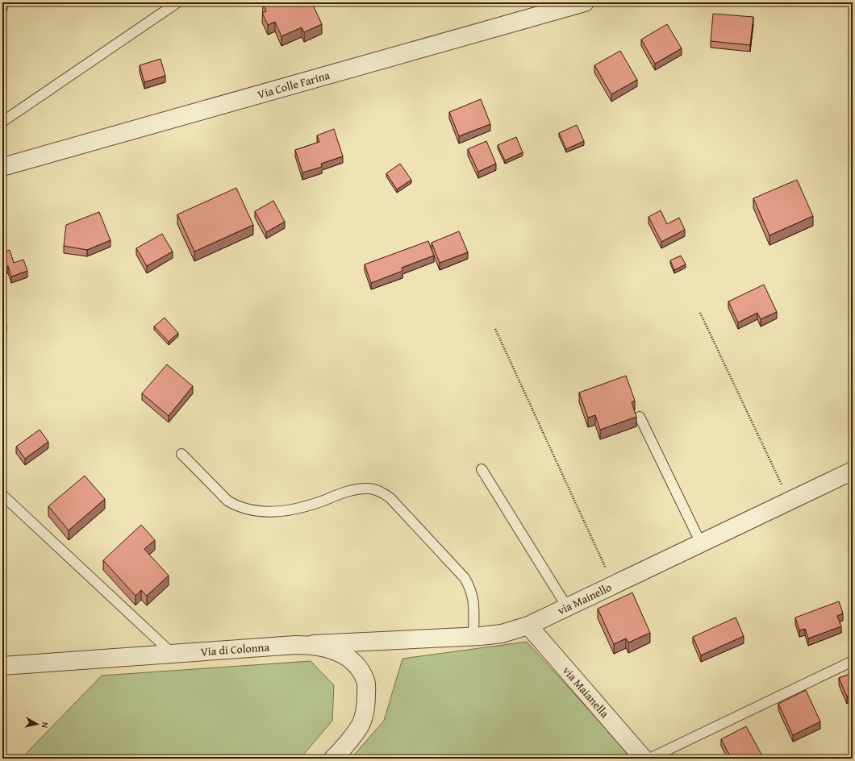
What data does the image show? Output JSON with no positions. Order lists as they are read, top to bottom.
{
  "streets": {
    "street": [
      "Via Colle Farina",
      "via Mainello",
      "Via di Colonna",
      "via Maianella"
    ]
  },
  "crossings": [
    ["via Mainello", "Via di Colonna"],
    ["via Mainello", "via Maianella"]
  ],
  "north": "right"
}
